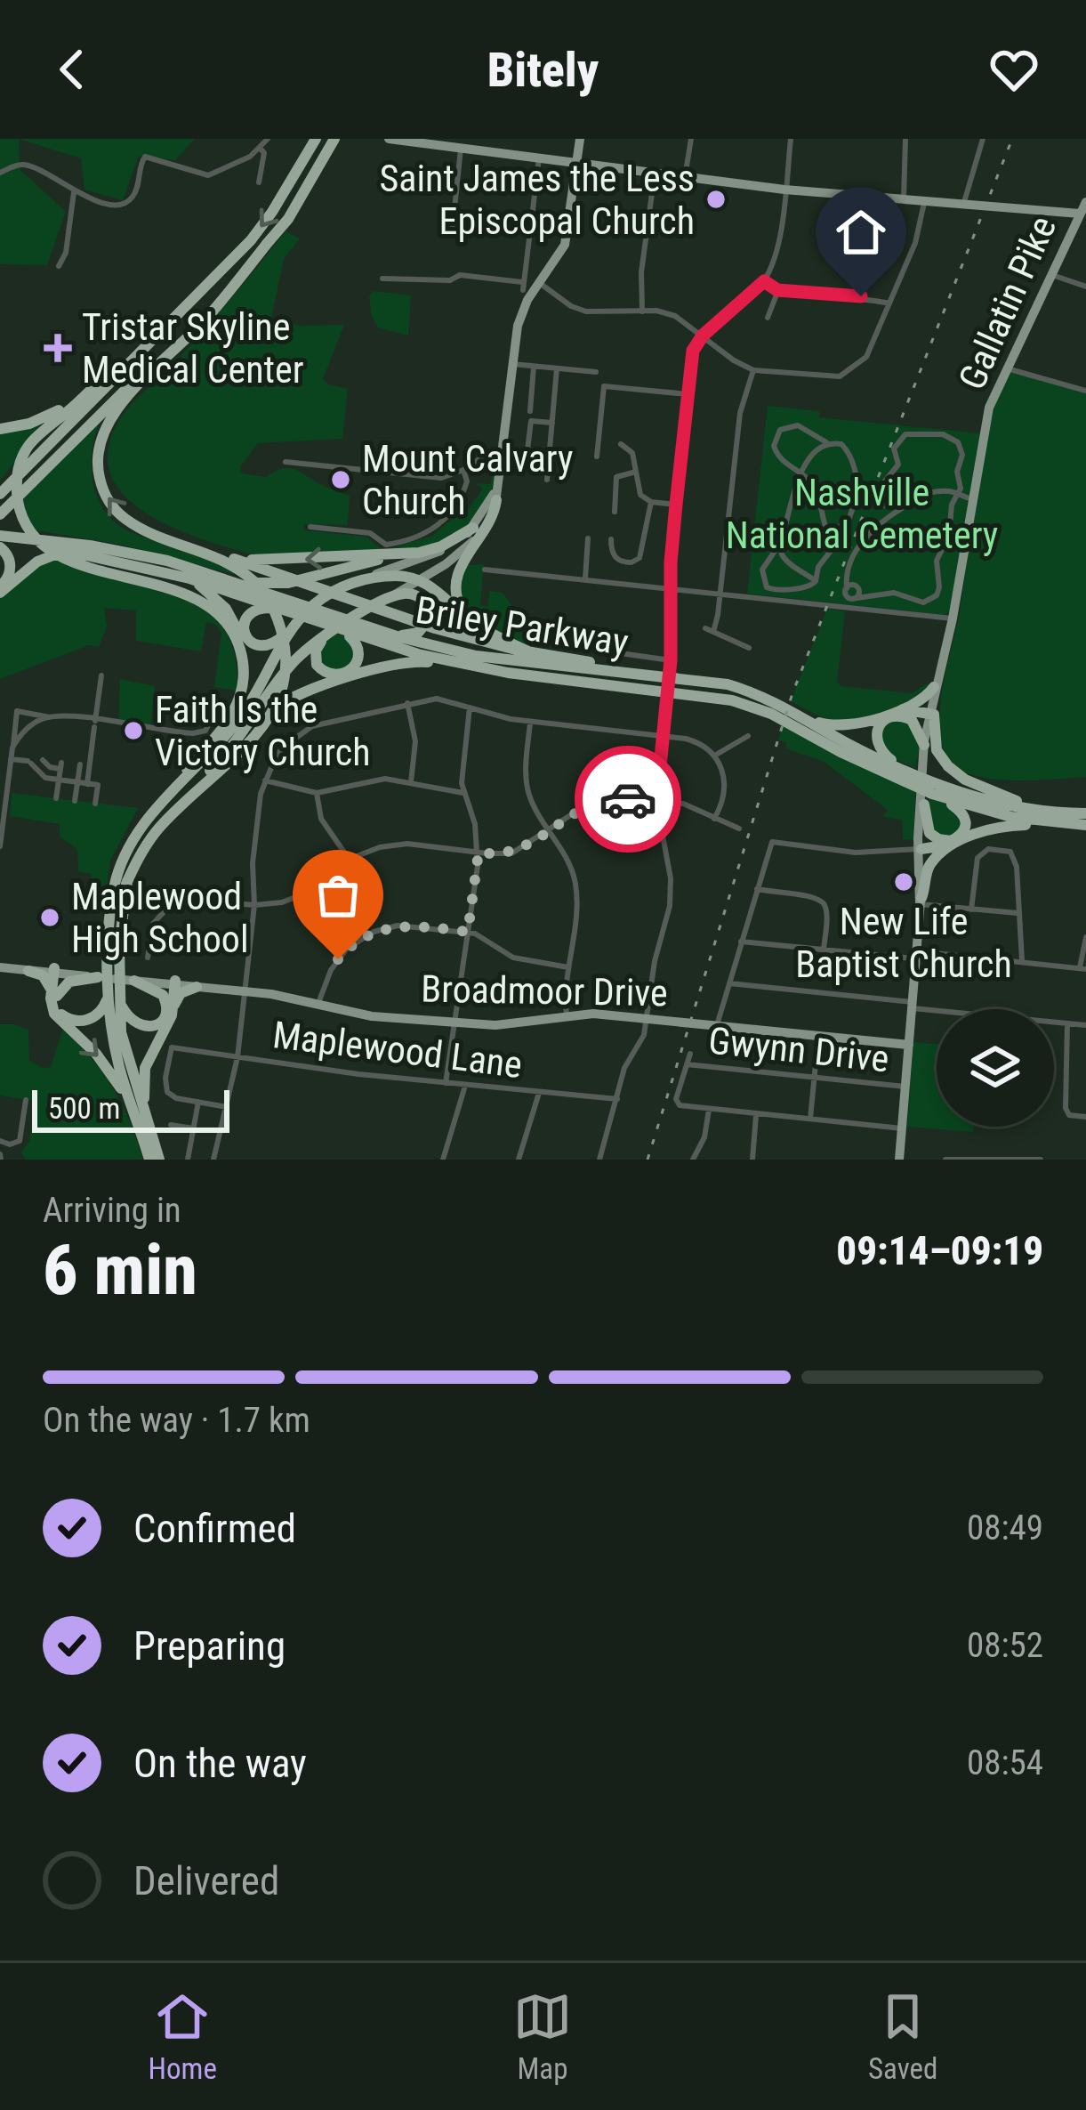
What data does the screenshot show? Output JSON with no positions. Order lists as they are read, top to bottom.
{
  "streets": {
    "highway": ["Briley Parkway"],
    "main road": ["Gallatin Pike", "Broadmoor Drive"],
    "street": ["Maplewood Lane", "Gwynn Drive"]
  },
  "crossings": [
    ["Gallatin Pike", "Broadmoor Drive"],
    ["Gallatin Pike", "Gwynn Drive"]
  ],
  "parks": ["Nashville National Cemetery"],
  "places": {
    "other": [
      "Saint James the Less Episcopal Church",
      "Mount Calvary Church",
      "Faith Is the Victory Church",
      "New Life Baptist Church",
      "Maplewood High School"
    ],
    "health": ["Tristar Skyline Medical Center"]
  },
  "scale_bar": "500 m",
  "page": {
    "header": "Bitely",
    "scale": "500 m",
    "heading": ["6 min", "Arriving in", "09:14–09:19"],
    "bar": "On the way · 1.7 km",
    "list": [
      ["Confirmed", "08:49"],
      ["Preparing", "08:52"],
      ["On the way", "08:54"],
      "Delivered"
    ],
    "tabs": ["Home", "Map", "Saved"]
  }
}
